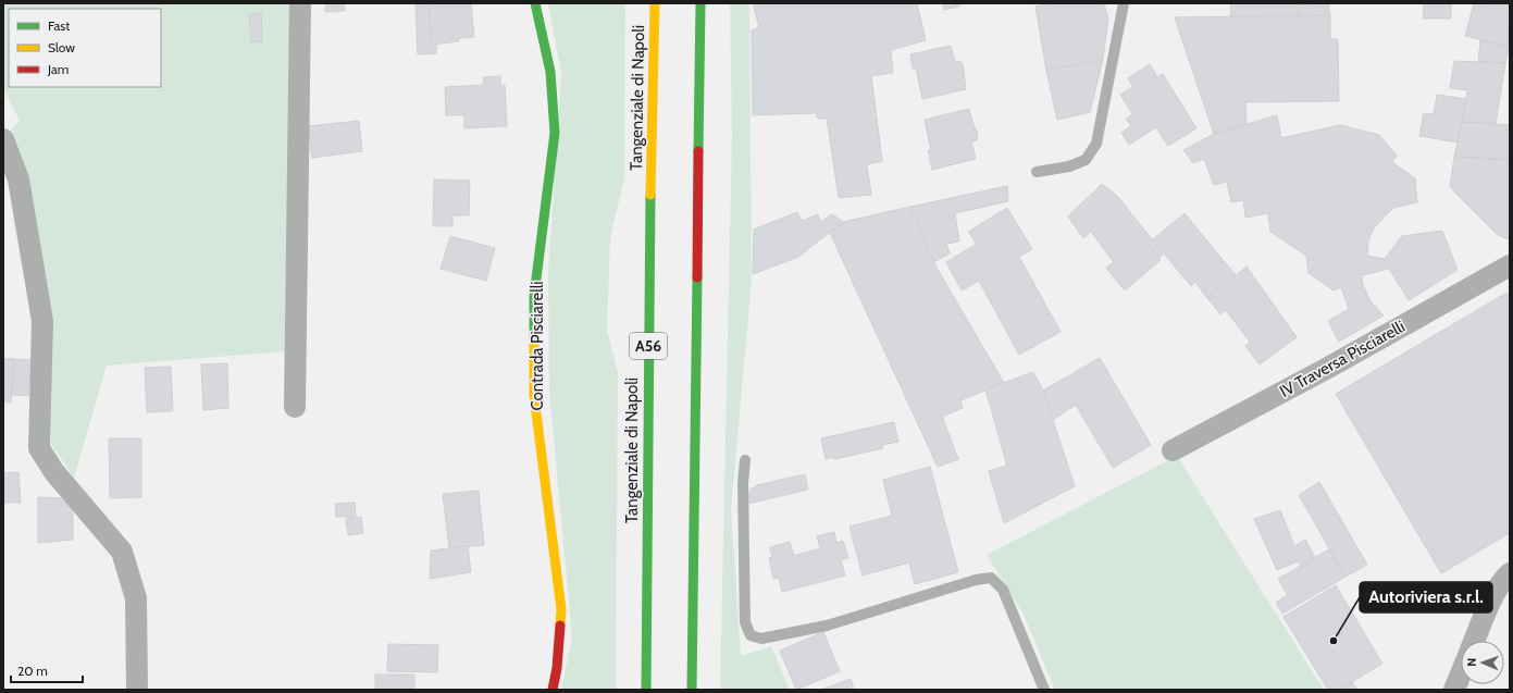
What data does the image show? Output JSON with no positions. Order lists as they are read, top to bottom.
{
  "streets": {
    "main road": ["Tangenziale di Napoli", "Contrada Pisciarelli", "A56"],
    "street": ["IV Traversa Pisciarelli"]
  },
  "places": ["Autoriviera s.r.l."],
  "legend": ["Fast", "Slow", "Jam"],
  "scale_bar": "20 m",
  "north": "left"
}
